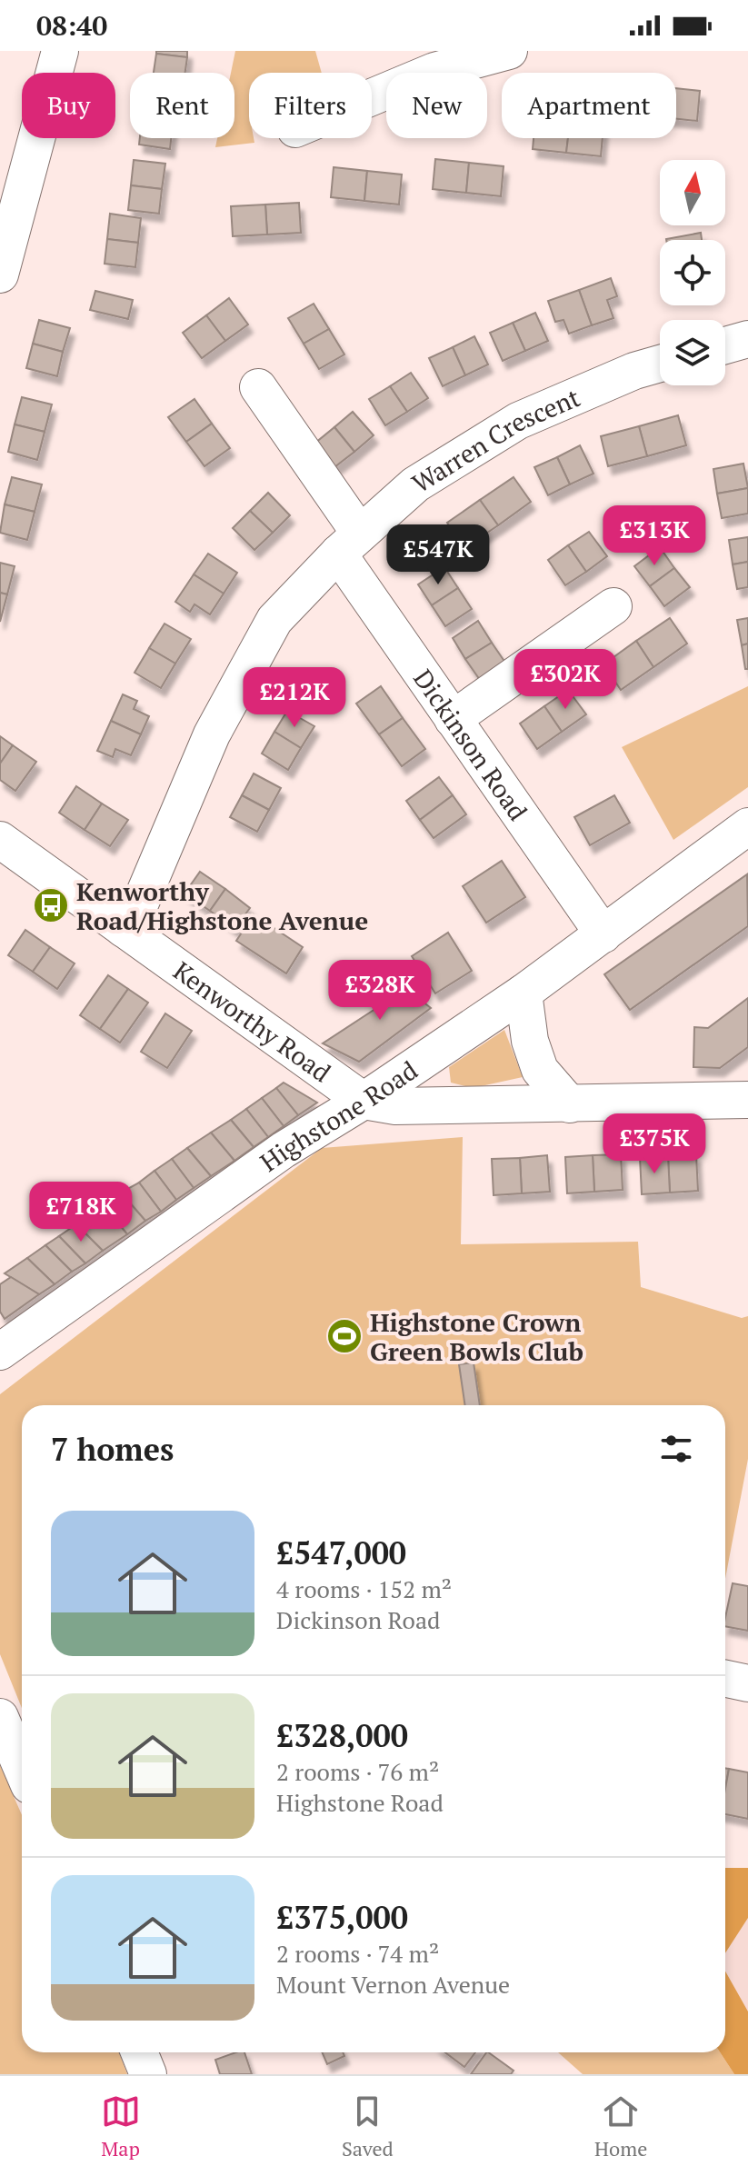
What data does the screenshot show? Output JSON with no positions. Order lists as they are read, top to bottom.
{
  "streets": {
    "street": [
      "Warren Crescent",
      "Dickinson Road",
      "Kenworthy Road",
      "Highstone Road"
    ]
  },
  "crossings": [
    ["Warren Crescent", "Dickinson Road"],
    ["Warren Crescent", "Kenworthy Road"],
    ["Dickinson Road", "Highstone Road"],
    ["Kenworthy Road", "Highstone Road"]
  ],
  "places": {
    "bus stop": ["Kenworthy Road/Highstone Avenue"],
    "sports": ["Highstone Crown Green Bowls Club"]
  },
  "north": "top",
  "page": {
    "status": "08:40",
    "chip": [
      "Buy",
      "Rent",
      "Filters",
      "New",
      "Apartment"
    ],
    "price": [
      "£313K",
      "£547K",
      "£302K",
      "£212K",
      "£328K",
      "£375K",
      "£718K"
    ],
    "heading": "7 homes",
    "list": [
      {
        "name": "£547,000",
        "note": "4 rooms · 152 m² · Dickinson Road"
      },
      {
        "name": "£328,000",
        "note": "2 rooms · 76 m² · Highstone Road"
      },
      {
        "name": "£375,000",
        "note": "2 rooms · 74 m² · Mount Vernon Avenue"
      }
    ],
    "tabs": ["Map", "Saved", "Home"]
  }
}
